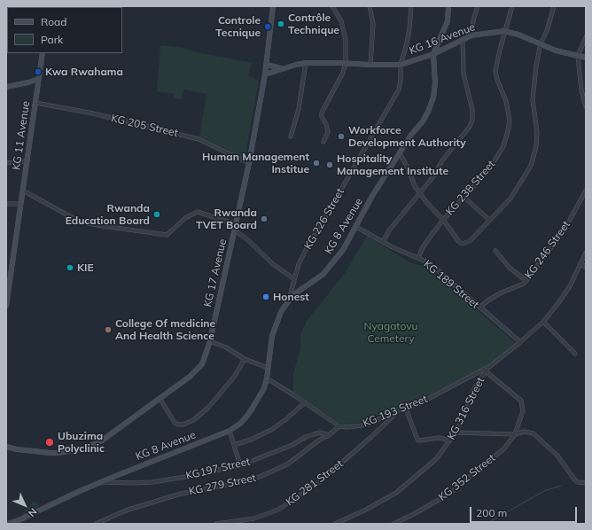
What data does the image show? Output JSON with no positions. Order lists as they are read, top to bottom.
{
  "streets": {
    "street": [
      "KG 16 Avenue",
      "KG 205 Street",
      "KG 11 Avenue",
      "KG 238 Street",
      "KG 226 Street",
      "KG 8 Avenue",
      "KG 246 Street",
      "KG 17 Avenue",
      "KG 189 Street",
      "KG 316 Street",
      "KG 193 Street",
      "KG197 Street",
      "KG 352 Street",
      "KG 281 Street",
      "KG 279 Street"
    ]
  },
  "crossings": [
    ["KG 16 Avenue", "KG 238 Street"],
    ["KG 16 Avenue", "KG 226 Street"],
    ["KG 16 Avenue", "KG 8 Avenue"],
    ["KG 16 Avenue", "KG 17 Avenue"],
    ["KG 205 Street", "KG 11 Avenue"],
    ["KG 205 Street", "KG 17 Avenue"],
    ["KG 238 Street", "KG 189 Street"],
    ["KG 226 Street", "KG 8 Avenue"],
    ["KG 8 Avenue", "KG 189 Street"],
    ["KG 8 Avenue", "KG197 Street"],
    ["KG 246 Street", "KG 189 Street"],
    ["KG 189 Street", "KG 316 Street"],
    ["KG 316 Street", "KG 193 Street"],
    ["KG 316 Street", "KG 352 Street"],
    ["KG 193 Street", "KG 281 Street"],
    ["KG 193 Street", "KG 279 Street"],
    ["KG197 Street", "KG 279 Street"]
  ],
  "parks": ["Nyagatovu Cemetery"],
  "places": [
    "Contrôle Technique",
    "Controle Tecnique",
    "Kwa Rwahama",
    "Workforce Development Authority",
    "Human Management Institue",
    "Hospitality Management Institute",
    "Rwanda Education Board",
    "Rwanda TVET Board",
    "KIE",
    "Honest",
    "College Of medicine And Health Science",
    "Ubuzima Polyclinic"
  ],
  "legend": ["Road", "Park"],
  "scale_bar": "200 m",
  "north": "bottom right"
}
